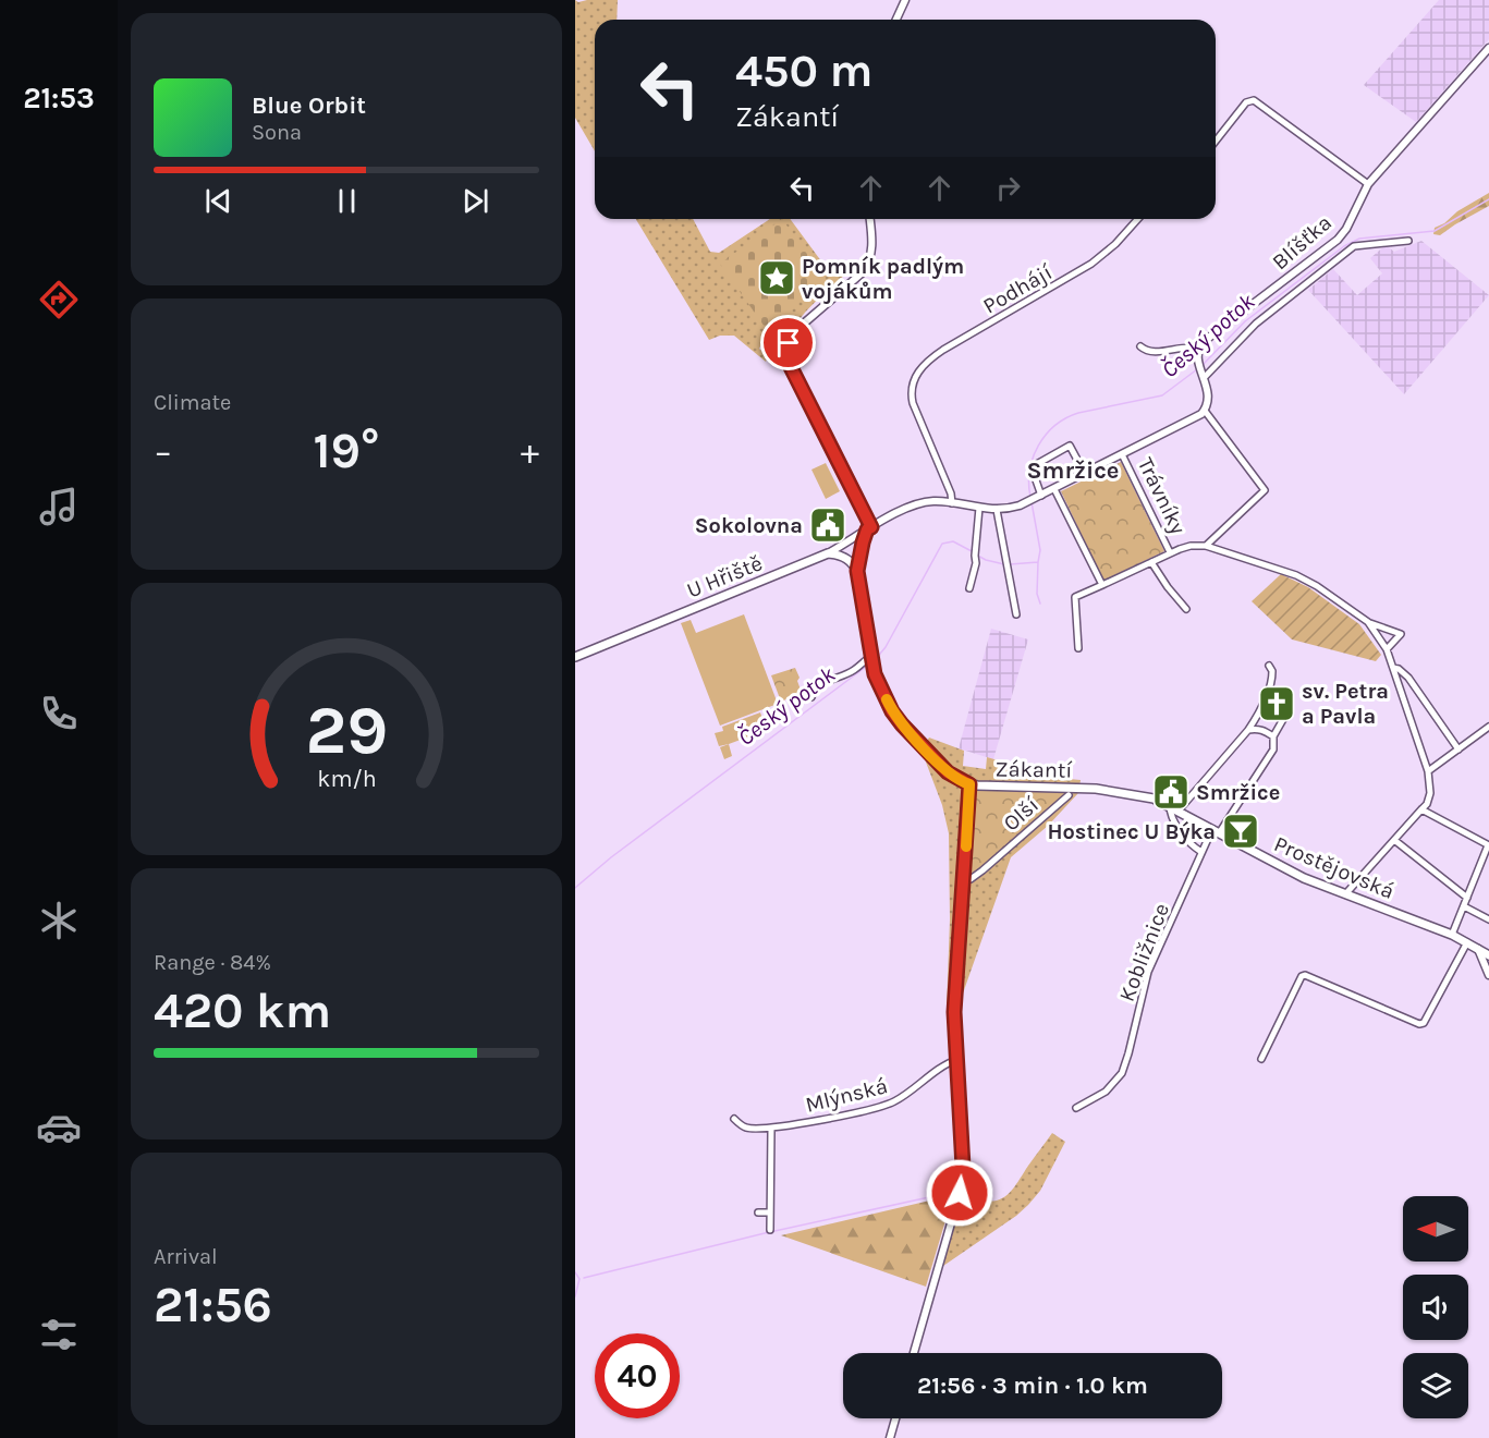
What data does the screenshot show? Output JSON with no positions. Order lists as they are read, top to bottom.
{
  "streets": {
    "main road": ["U Hřiště", "Zákantí", "Prostějovská"],
    "street": [
      "Blíšťka",
      "Podhájí",
      "Trávníky",
      "Olší",
      "Kobližnice",
      "Mlýnská"
    ]
  },
  "crossings": [
    ["Podhájí", "Trávníky"],
    ["Trávníky", "U Hřiště"],
    ["Zákantí", "Olší"],
    ["Zákantí", "Prostějovská"],
    ["Olší", "Mlýnská"],
    ["Prostějovská", "Kobližnice"]
  ],
  "districts": ["Smržice"],
  "water": ["Český potok"],
  "places": {
    "place": ["Pomník padlým vojákům"],
    "public building": ["Sokolovna", "Smržice"],
    "church": ["sv. Petra a Pavla"],
    "bar": ["Hostinec U Býka"]
  },
  "north": "left",
  "page": {
    "tabs": "21:53",
    "turn": ["450 m", "Zákantí"],
    "song": ["Blue Orbit", "Sona"],
    "tile": [
      "Climate",
      ["Range · 84%", "420 km"],
      ["Arrival", "21:56"]
    ],
    "heat": ["−", "19°", "+"],
    "limit": "40",
    "trip": "21:56 · 3 min · 1.0 km",
    "gauge": ["29", "km/h"]
  }
}
